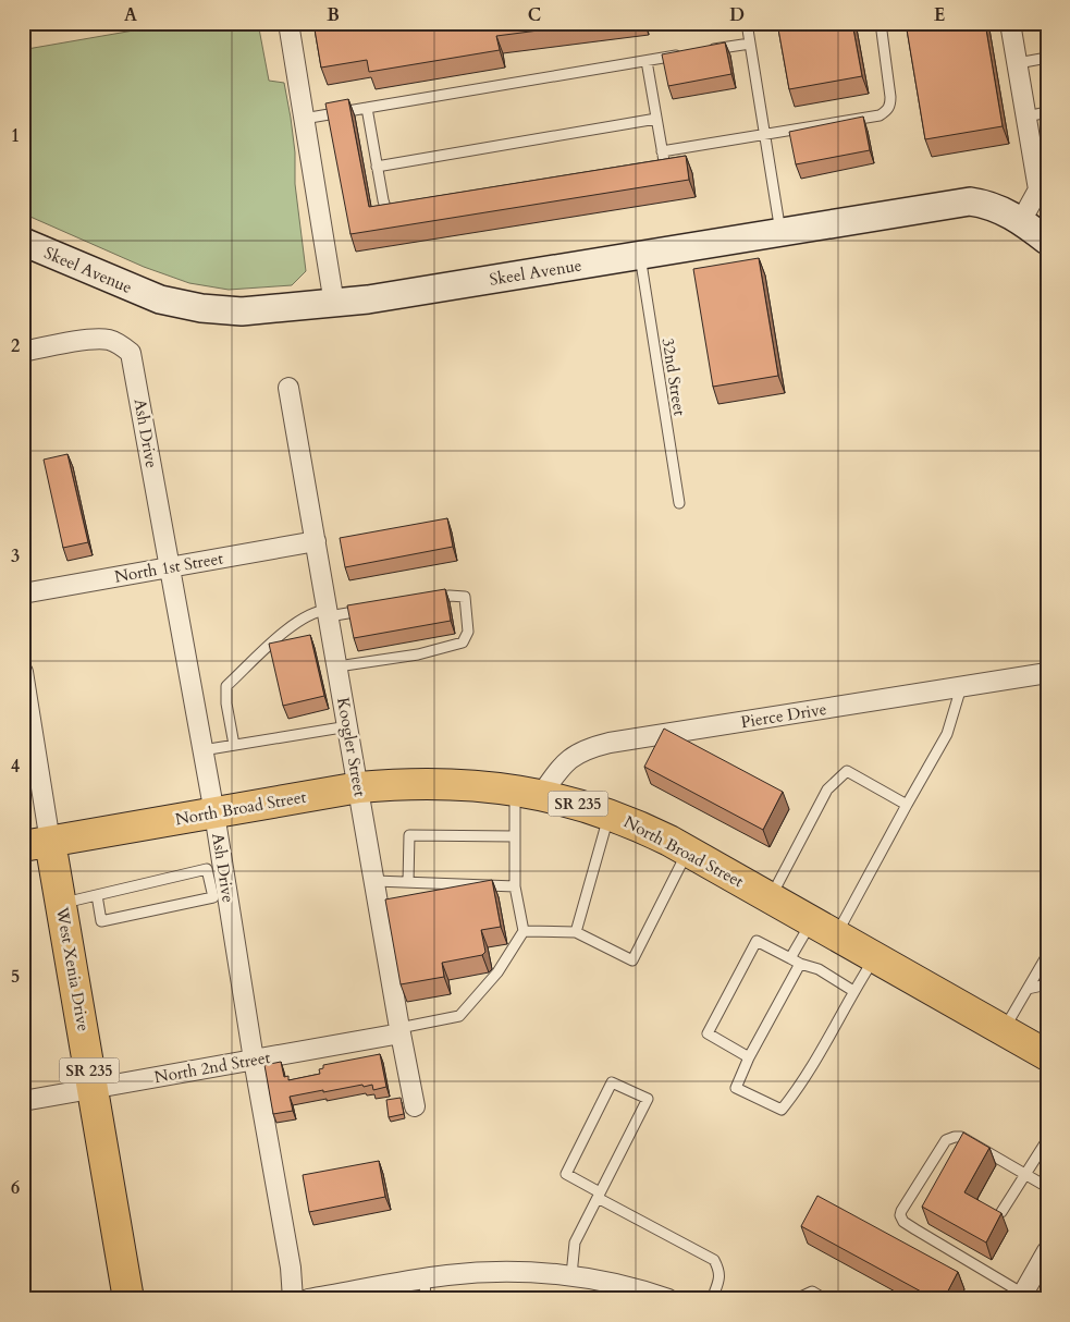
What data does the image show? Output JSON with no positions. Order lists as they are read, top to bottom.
{
  "streets": {
    "main road": ["SR 235", "North Broad Street", "West Xenia Drive"],
    "street": [
      "Skeel Avenue",
      "Ash Drive",
      "North 1st Street",
      "Pierce Drive",
      "Koogler Street",
      "North 2nd Street"
    ],
    "lane": ["32nd Street"]
  },
  "crossings": [
    ["Skeel Avenue", "32nd Street"],
    ["Ash Drive", "North 1st Street"],
    ["Ash Drive", "North Broad Street"],
    ["Ash Drive", "North 2nd Street"],
    ["North 1st Street", "Koogler Street"],
    ["Pierce Drive", "North Broad Street"],
    ["Koogler Street", "North Broad Street"],
    ["Koogler Street", "North 2nd Street"],
    ["North Broad Street", "West Xenia Drive"],
    ["West Xenia Drive", "North 2nd Street"]
  ],
  "grid": {
    "columns": [
      "A",
      "B",
      "C",
      "D",
      "E"
    ],
    "rows": [
      "1",
      "2",
      "3",
      "4",
      "5",
      "6"
    ]
  }
}
